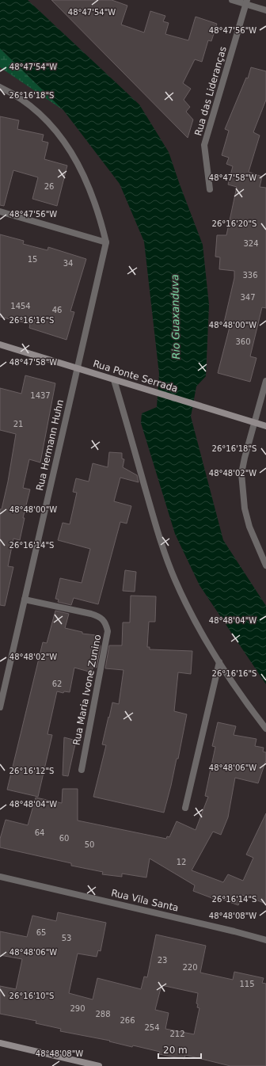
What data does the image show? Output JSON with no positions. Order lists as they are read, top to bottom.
{
  "streets": {
    "street": [
      "Rua das Lideranças",
      "Rua Ponte Serrada",
      "Rua Hermann Huhn",
      "Rua Maria Ivone Zunino",
      "Rua Vila Santa"
    ]
  },
  "crossings": [
    ["Rua Ponte Serrada", "Rua Hermann Huhn"],
    ["Rua Hermann Huhn", "Rua Maria Ivone Zunino"]
  ],
  "water": ["Rio Guaxanduva"],
  "house_numbers": [
    "26",
    "324",
    "15",
    "34",
    "336",
    "347",
    "1454",
    "46",
    "360",
    "1437",
    "21",
    "62",
    "64",
    "60",
    "50",
    "12",
    "65",
    "53",
    "23",
    "220",
    "115",
    "290",
    "288",
    "266",
    "254",
    "212"
  ],
  "scale_bar": "20 m",
  "coordinates": [
    "48°47'54\"W",
    "48°47'56\"W",
    "26°16'18\"S",
    "48°47'58\"W",
    "26°16'20\"S",
    "26°16'16\"S",
    "48°48'00\"W",
    "48°48'02\"W",
    "26°16'14\"S",
    "48°48'04\"W",
    "48°48'06\"W",
    "26°16'12\"S",
    "48°48'08\"W",
    "26°16'10\"S"
  ]
}
